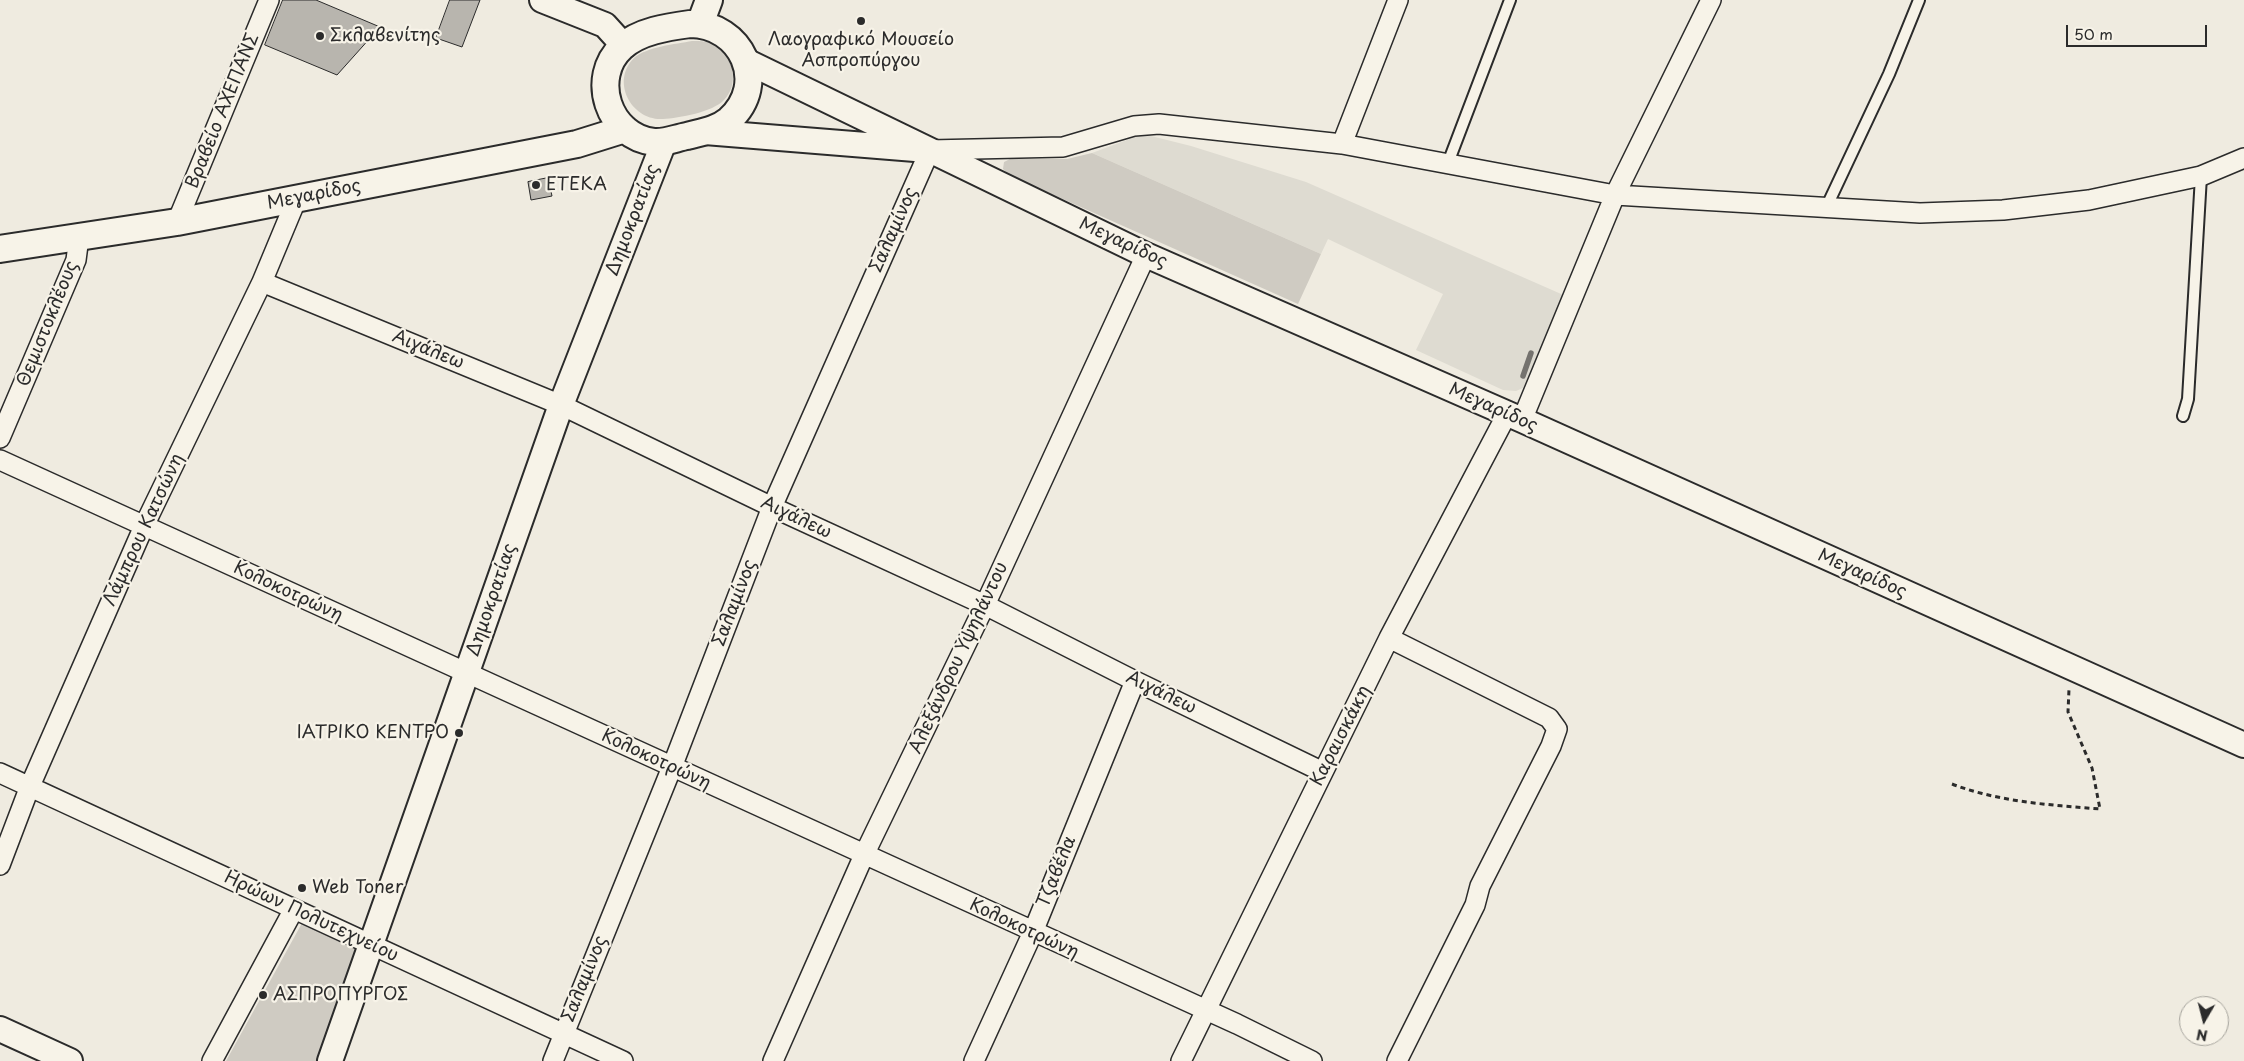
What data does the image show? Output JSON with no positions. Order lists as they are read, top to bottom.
{
  "streets": {
    "main road": ["Μεγαρίδος"],
    "street": [
      "Βραβείο ΑΧΕΠΑΝΣ",
      "Δημοκρατίας",
      "Σαλαμίνος",
      "Θεμιστοκλέους",
      "Αιγάλεω",
      "Λάμπρου Κατσώνη",
      "Κολοκοτρώνη",
      "Αλεξάνδρου Υψηλάντου",
      "Καραισκάκη",
      "Τζαβέλα",
      "Ηρώων Πολυτεχνείου"
    ]
  },
  "crossings": [
    ["Βραβείο ΑΧΕΠΑΝΣ", "Μεγαρίδος"],
    ["Μεγαρίδος", "Δημοκρατίας"],
    ["Μεγαρίδος", "Σαλαμίνος"],
    ["Μεγαρίδος", "Θεμιστοκλέους"],
    ["Μεγαρίδος", "Λάμπρου Κατσώνη"],
    ["Μεγαρίδος", "Αλεξάνδρου Υψηλάντου"],
    ["Μεγαρίδος", "Καραισκάκη"],
    ["Δημοκρατίας", "Αιγάλεω"],
    ["Δημοκρατίας", "Κολοκοτρώνη"],
    ["Δημοκρατίας", "Ηρώων Πολυτεχνείου"],
    ["Σαλαμίνος", "Αιγάλεω"],
    ["Σαλαμίνος", "Κολοκοτρώνη"],
    ["Σαλαμίνος", "Ηρώων Πολυτεχνείου"],
    ["Αιγάλεω", "Λάμπρου Κατσώνη"],
    ["Αιγάλεω", "Αλεξάνδρου Υψηλάντου"],
    ["Αιγάλεω", "Καραισκάκη"],
    ["Αιγάλεω", "Τζαβέλα"],
    ["Λάμπρου Κατσώνη", "Κολοκοτρώνη"],
    ["Λάμπρου Κατσώνη", "Ηρώων Πολυτεχνείου"],
    ["Κολοκοτρώνη", "Αλεξάνδρου Υψηλάντου"],
    ["Κολοκοτρώνη", "Καραισκάκη"],
    ["Κολοκοτρώνη", "Τζαβέλα"]
  ],
  "places": [
    "Λαογραφικό Μουσείο Ασπροπύργου",
    "Σκλαβενίτης",
    "ΕΤΕΚΑ",
    "ΙΑΤΡΙΚΟ ΚΕΝΤΡΟ",
    "Web Toner",
    "ΑΣΠΡΟΠΥΡΓΟΣ"
  ],
  "scale_bar": "50 m",
  "north": "bottom"
}
